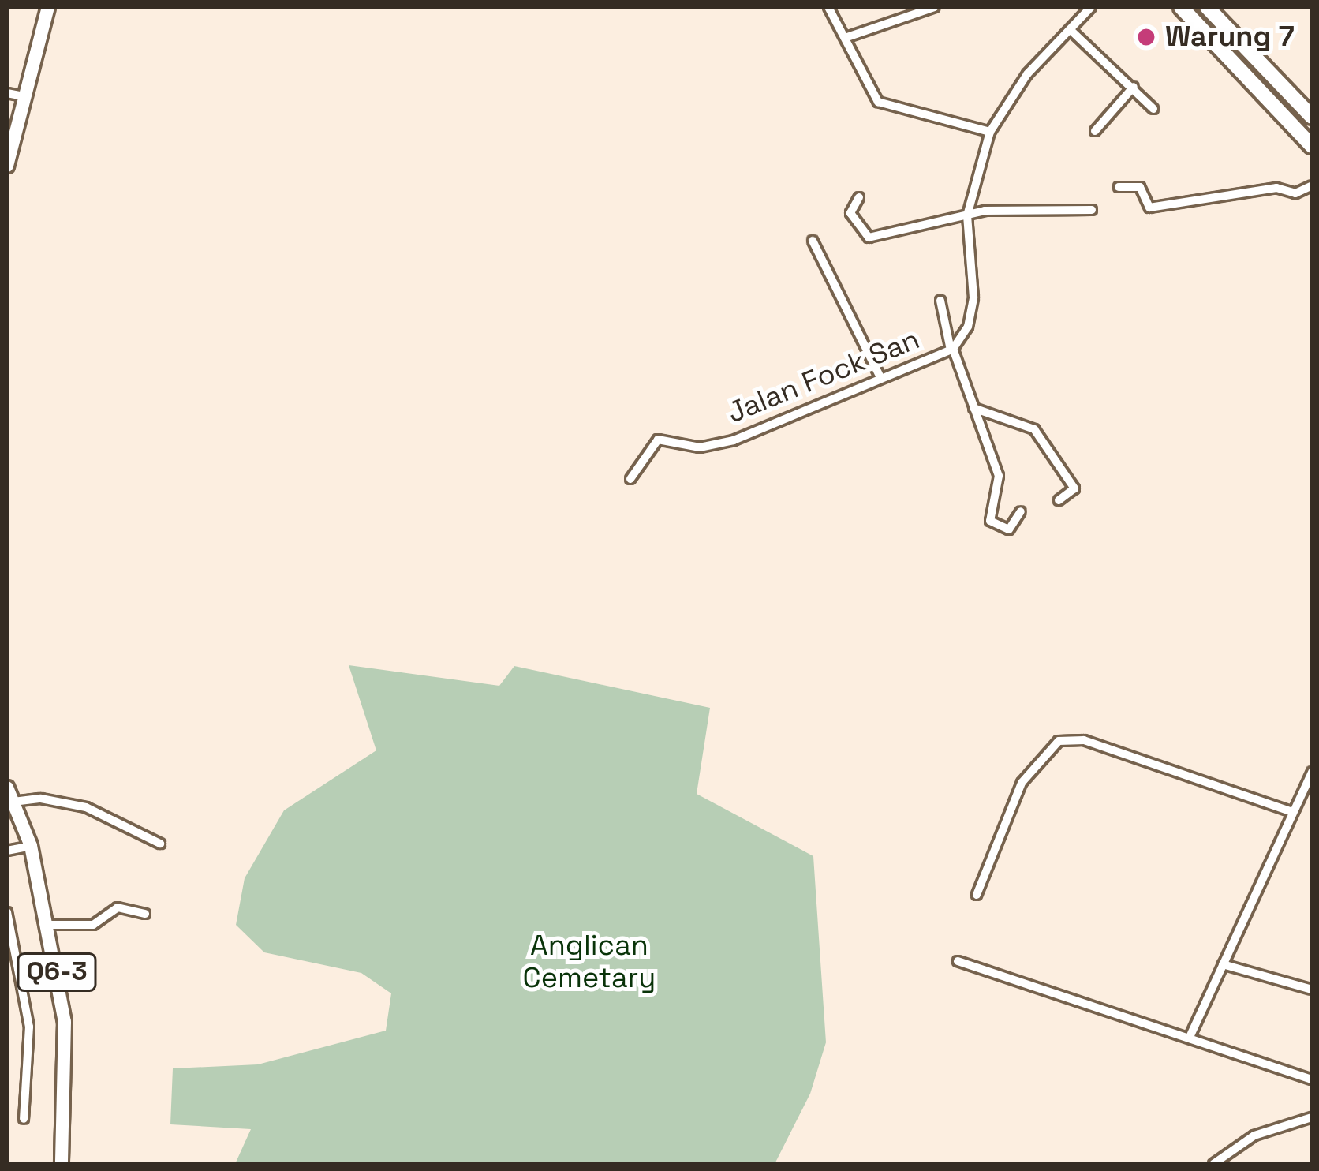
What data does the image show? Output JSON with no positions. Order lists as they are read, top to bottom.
{
  "streets": {
    "main road": ["Q6-3"],
    "street": ["Jalan Fock San"]
  },
  "parks": ["Anglican Cemetary"],
  "places": ["Warung 7"]
}
